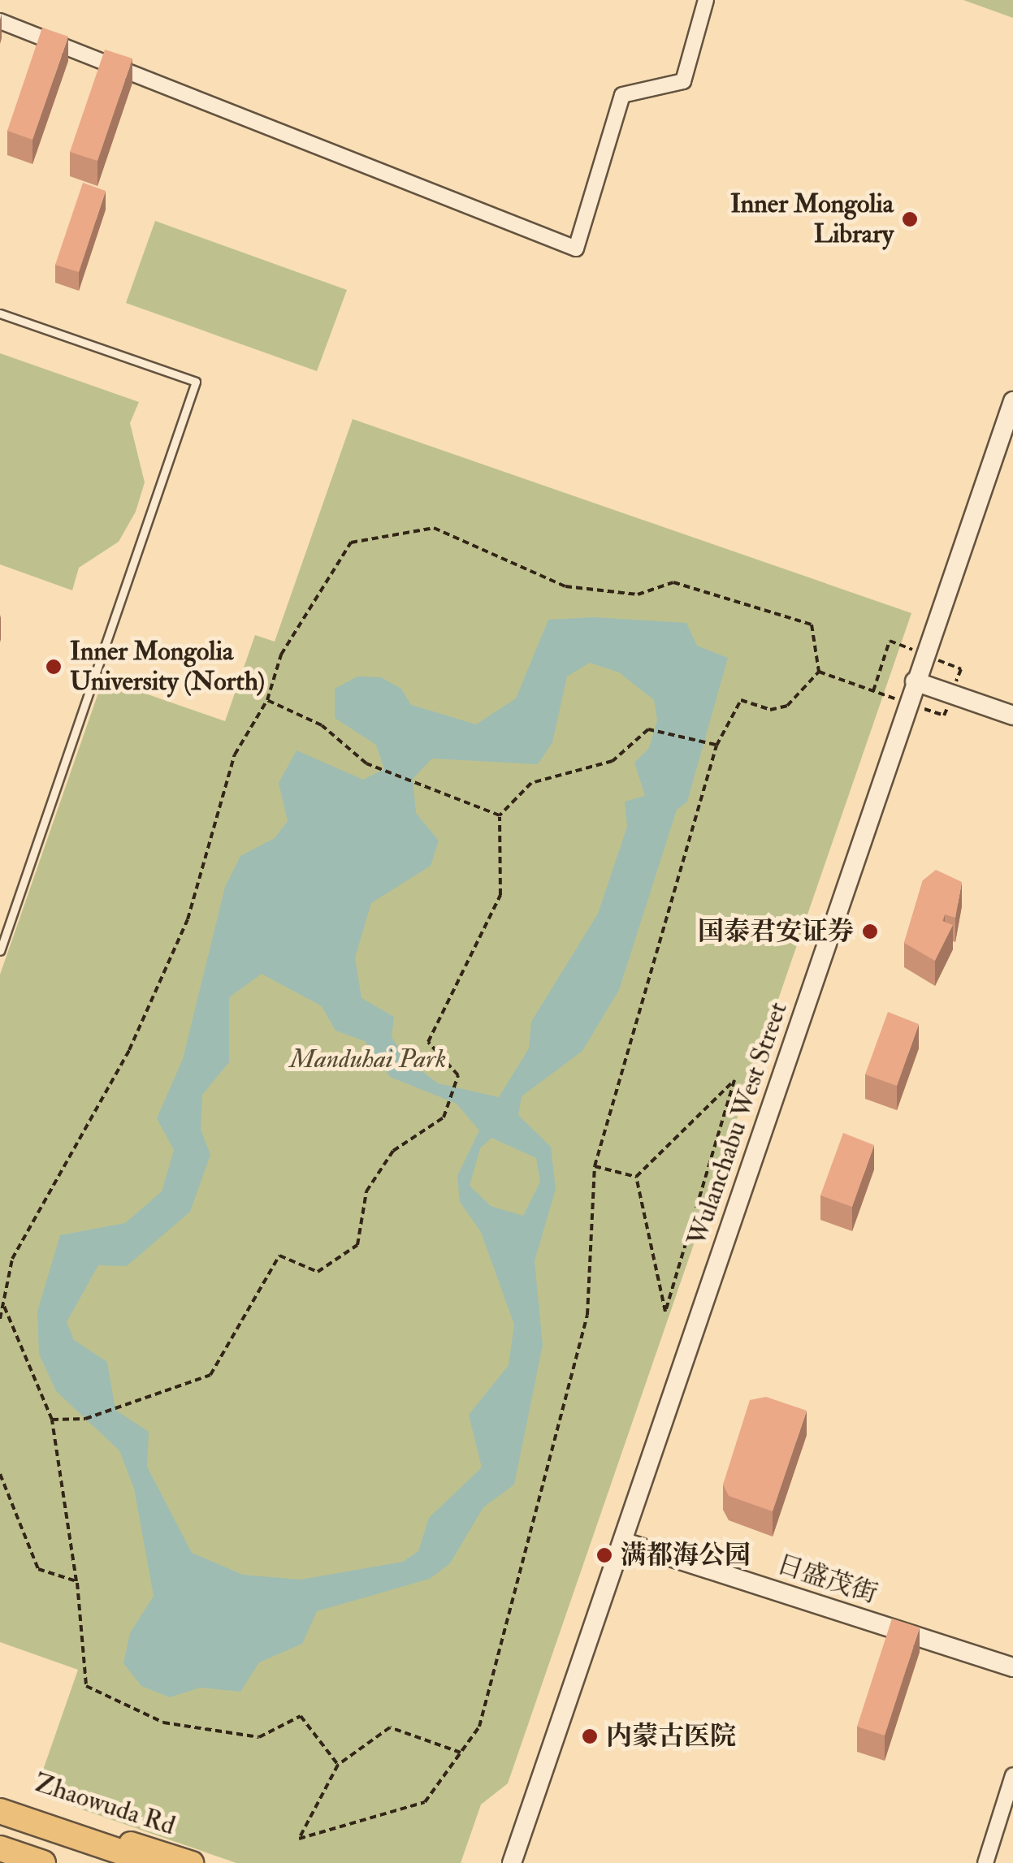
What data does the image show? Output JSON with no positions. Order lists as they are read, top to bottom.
{
  "streets": {
    "main road": ["Zhaowuda Rd"],
    "street": ["Wulanchabu West Street", "日盛茂街"]
  },
  "crossings": [
    ["Wulanchabu West Street", "日盛茂街"]
  ],
  "parks": ["Manduhai Park"],
  "places": [
    "Inner Mongolia Library",
    "Inner Mongolia University (North)",
    "国泰君安证券",
    "满都海公园",
    "内蒙古医院"
  ]
}
